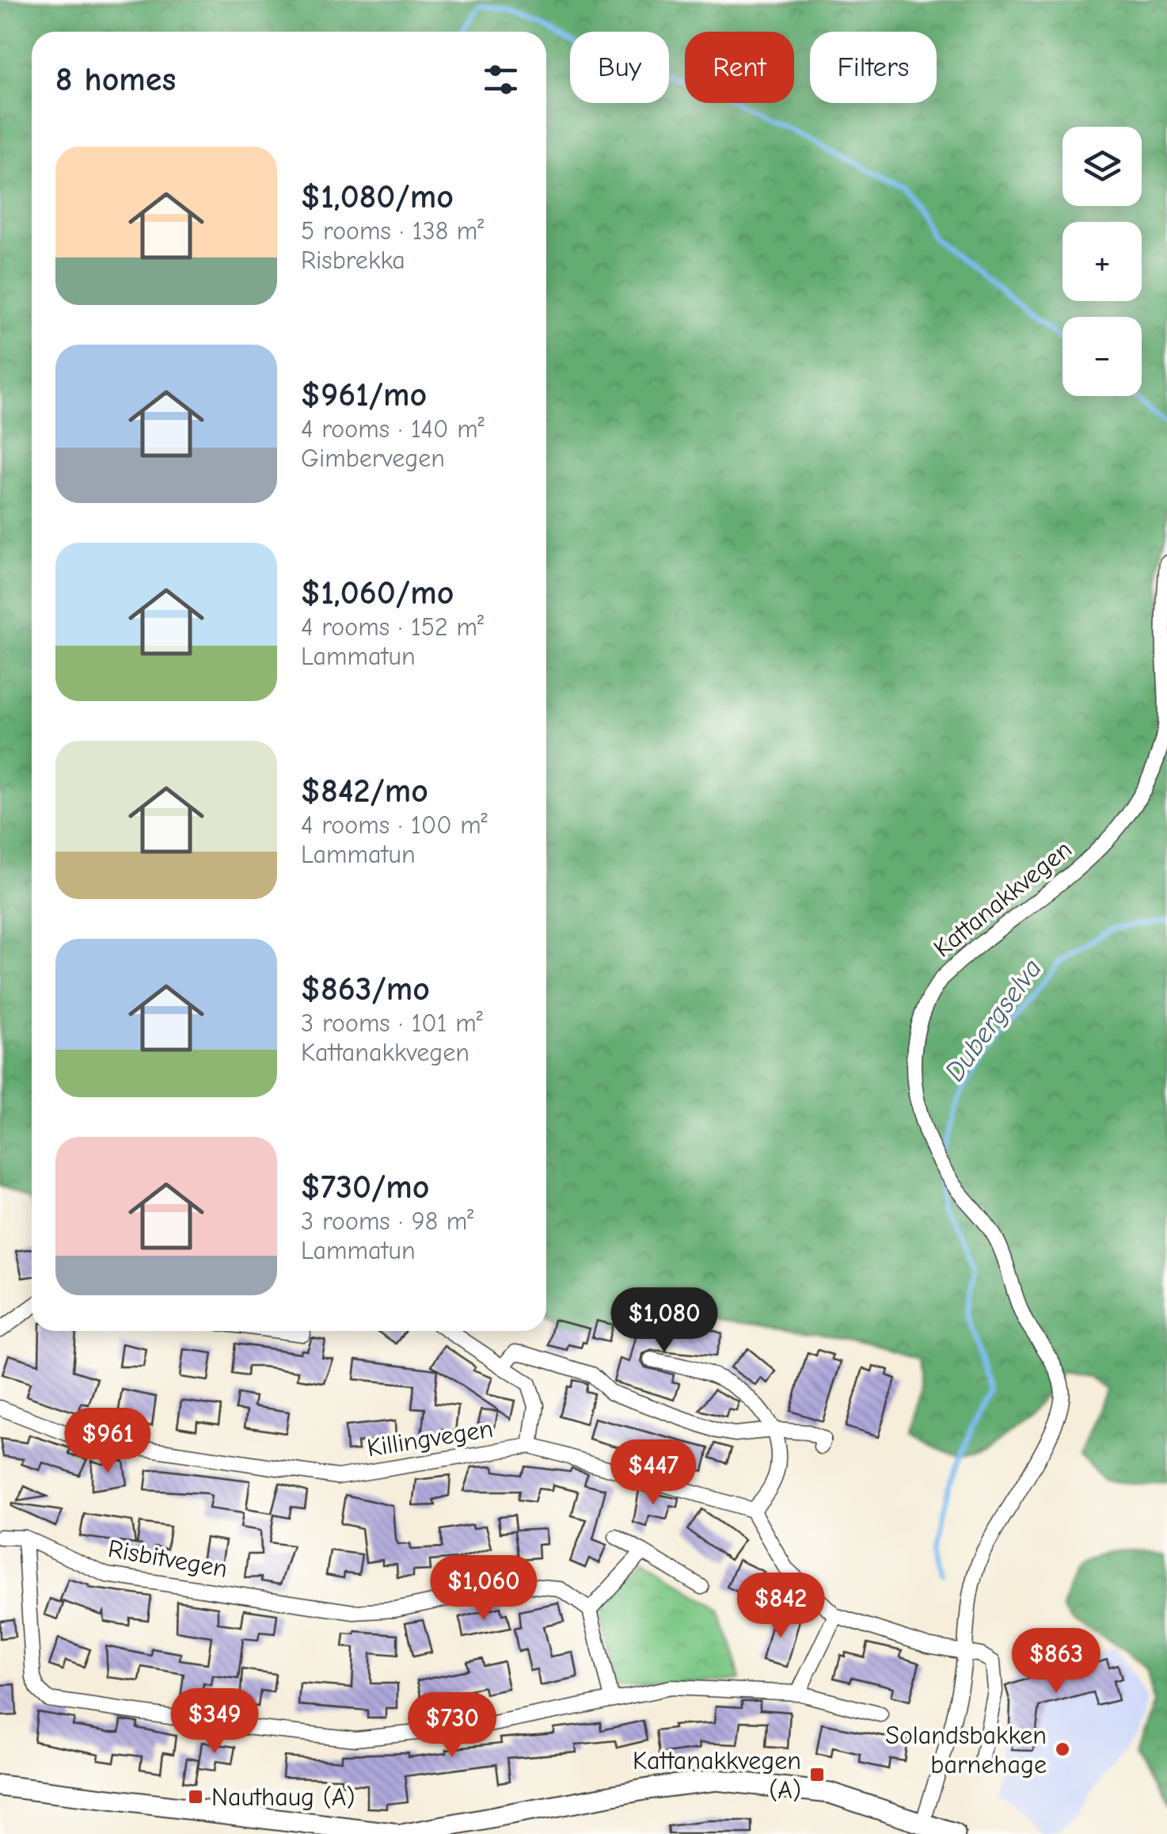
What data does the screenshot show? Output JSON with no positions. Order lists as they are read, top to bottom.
{
  "streets": {
    "street": ["Kattanakkvegen", "Killingvegen", "Risbitvegen"]
  },
  "water": ["Dubergselva"],
  "places": {
    "other": ["Solandsbakken barnehage"],
    "transit": ["Kattanakkvegen (A)", "Nauthaug (A)"]
  },
  "page": {
    "chip": ["Buy", "Rent", "Filters"],
    "heading": "8 homes",
    "map_buttons": ["+", "−"],
    "list": [
      {
        "name": "$1,080/mo",
        "note": "5 rooms · 138 m² · Risbrekka"
      },
      {
        "name": "$961/mo",
        "note": "4 rooms · 140 m² · Gimbervegen"
      },
      {
        "name": "$1,060/mo",
        "note": "4 rooms · 152 m² · Lammatun"
      },
      {
        "name": "$842/mo",
        "note": "4 rooms · 100 m² · Lammatun"
      },
      {
        "name": "$863/mo",
        "note": "3 rooms · 101 m² · Kattanakkvegen"
      },
      {
        "name": "$730/mo",
        "note": "3 rooms · 98 m² · Lammatun"
      }
    ],
    "price": [
      "$1,080",
      "$961",
      "$447",
      "$1,060",
      "$842",
      "$863",
      "$349",
      "$730"
    ]
  }
}
